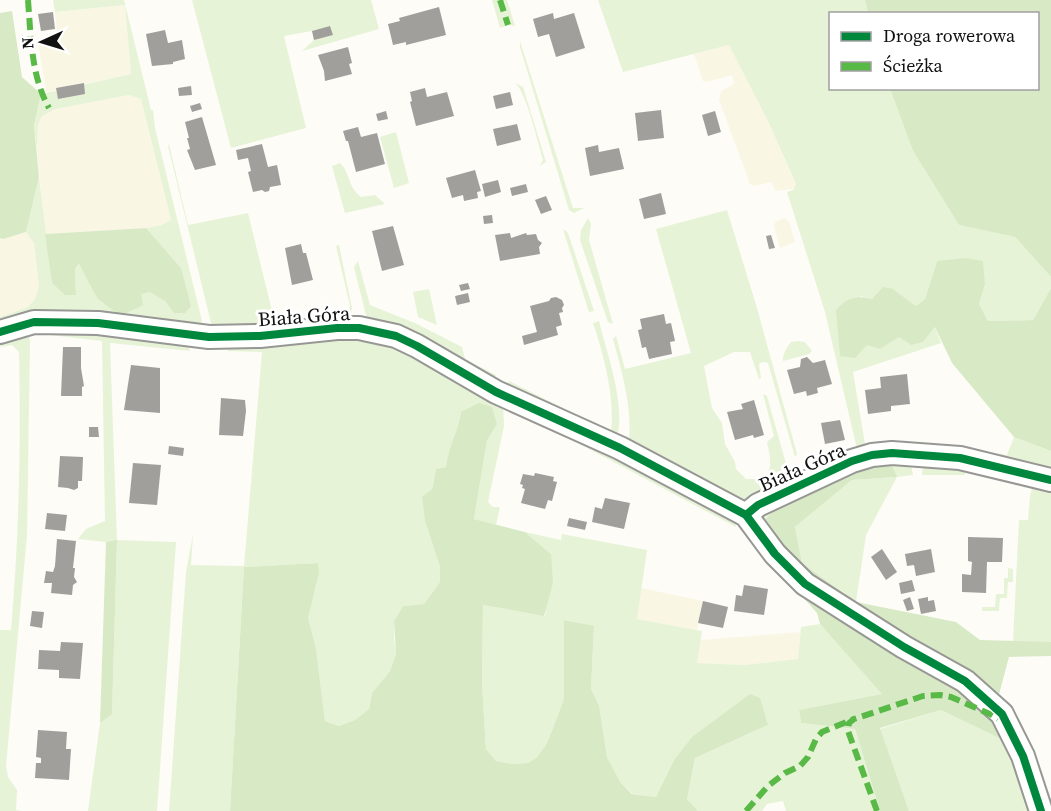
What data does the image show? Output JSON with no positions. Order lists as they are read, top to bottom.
{
  "streets": {
    "street": ["Biała Góra"]
  },
  "legend": ["Droga rowerowa", "Ścieżka"],
  "north": "left"
}
